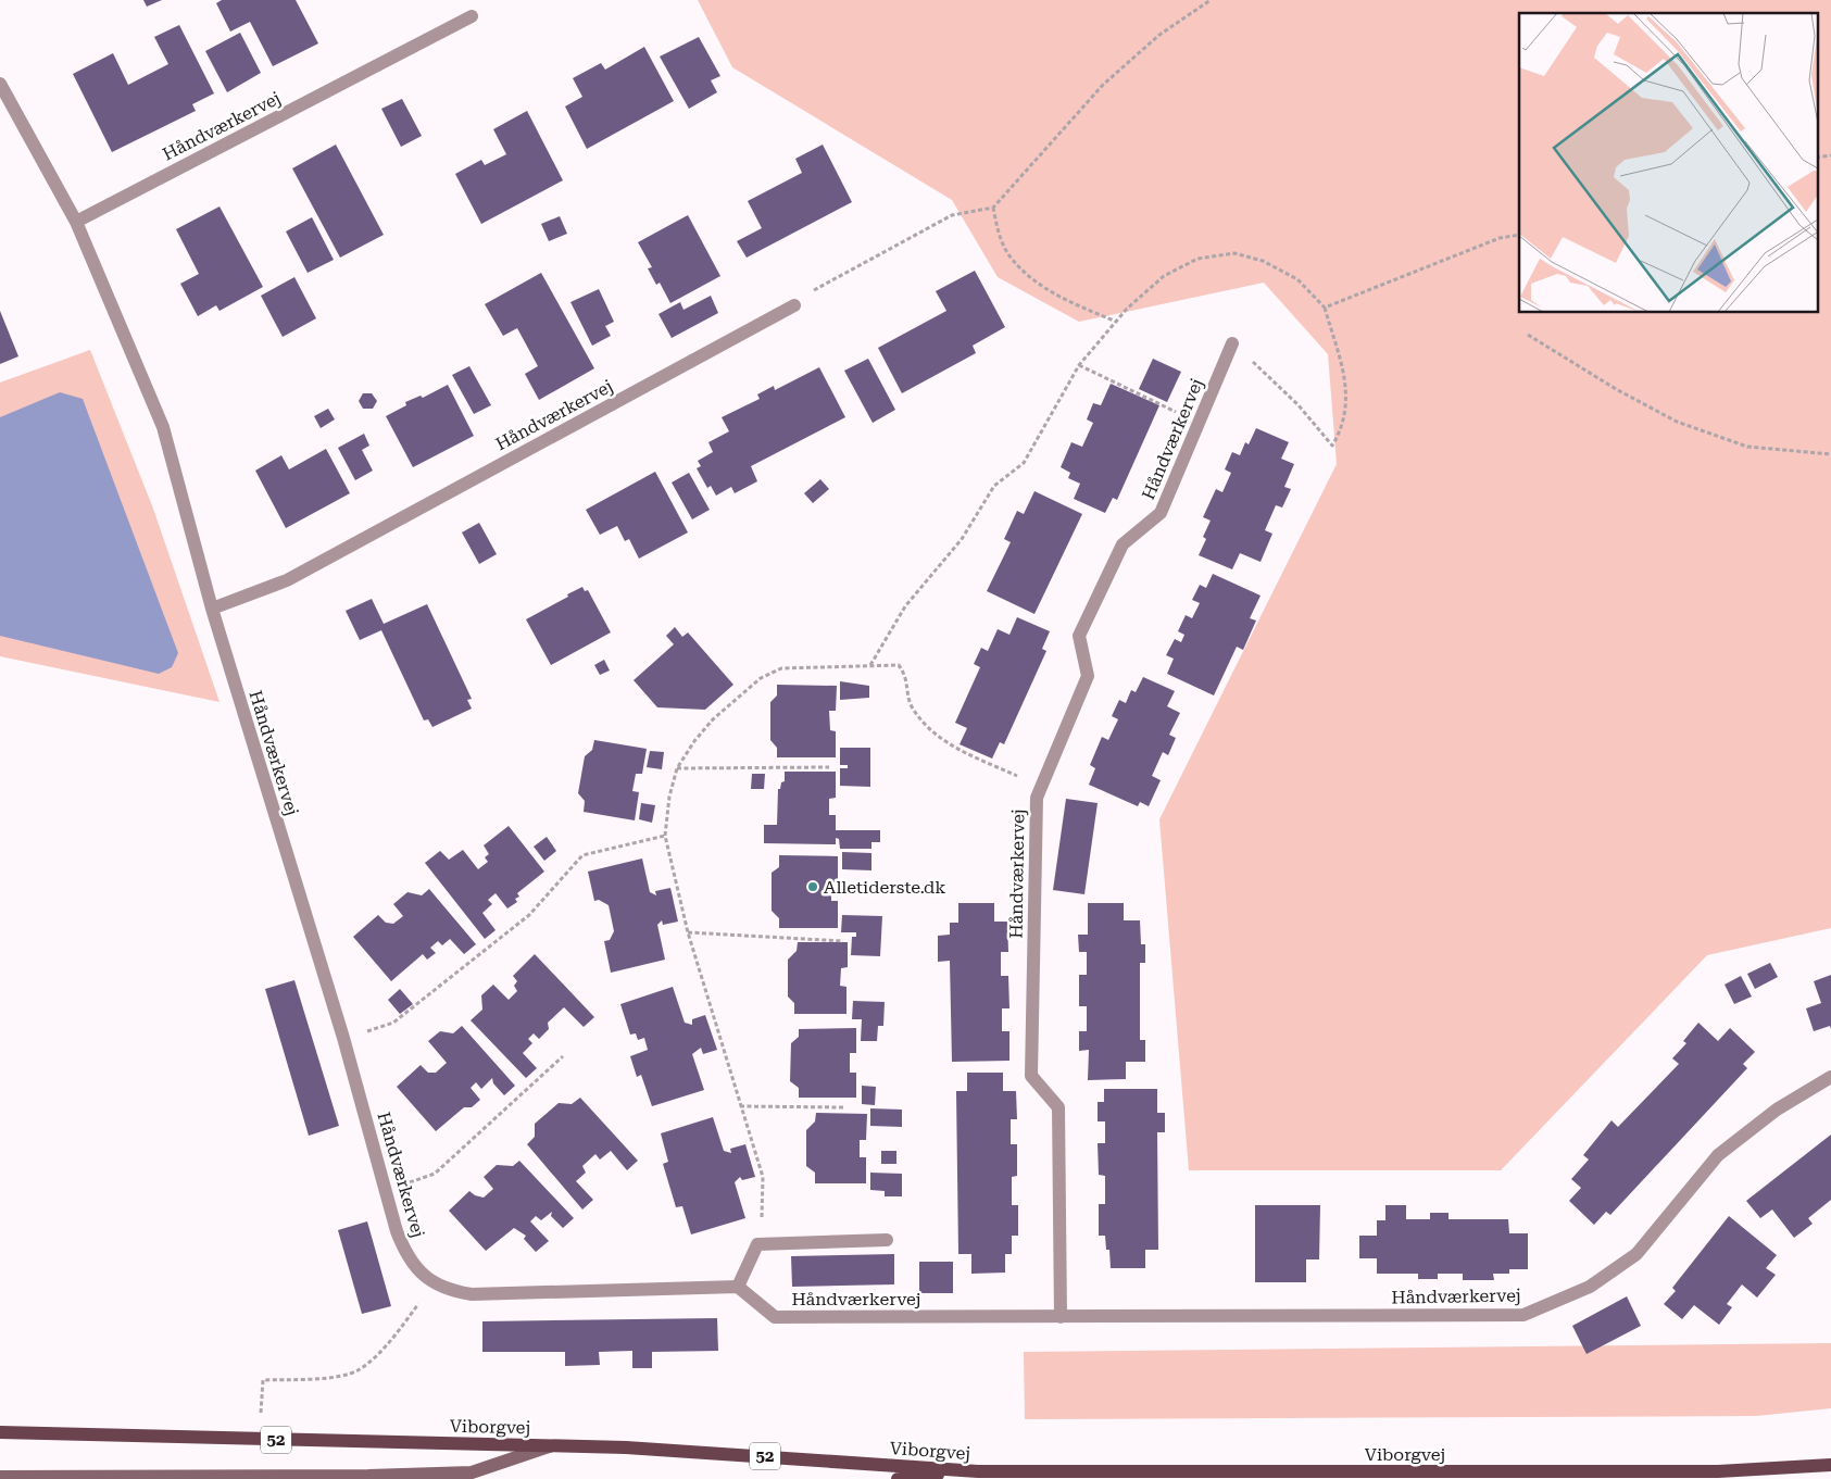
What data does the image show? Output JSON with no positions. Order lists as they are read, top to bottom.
{
  "streets": {
    "main road": ["Viborgvej", "52"],
    "street": ["Håndværkervej"]
  },
  "places": ["Alletiderste.dk"]
}
